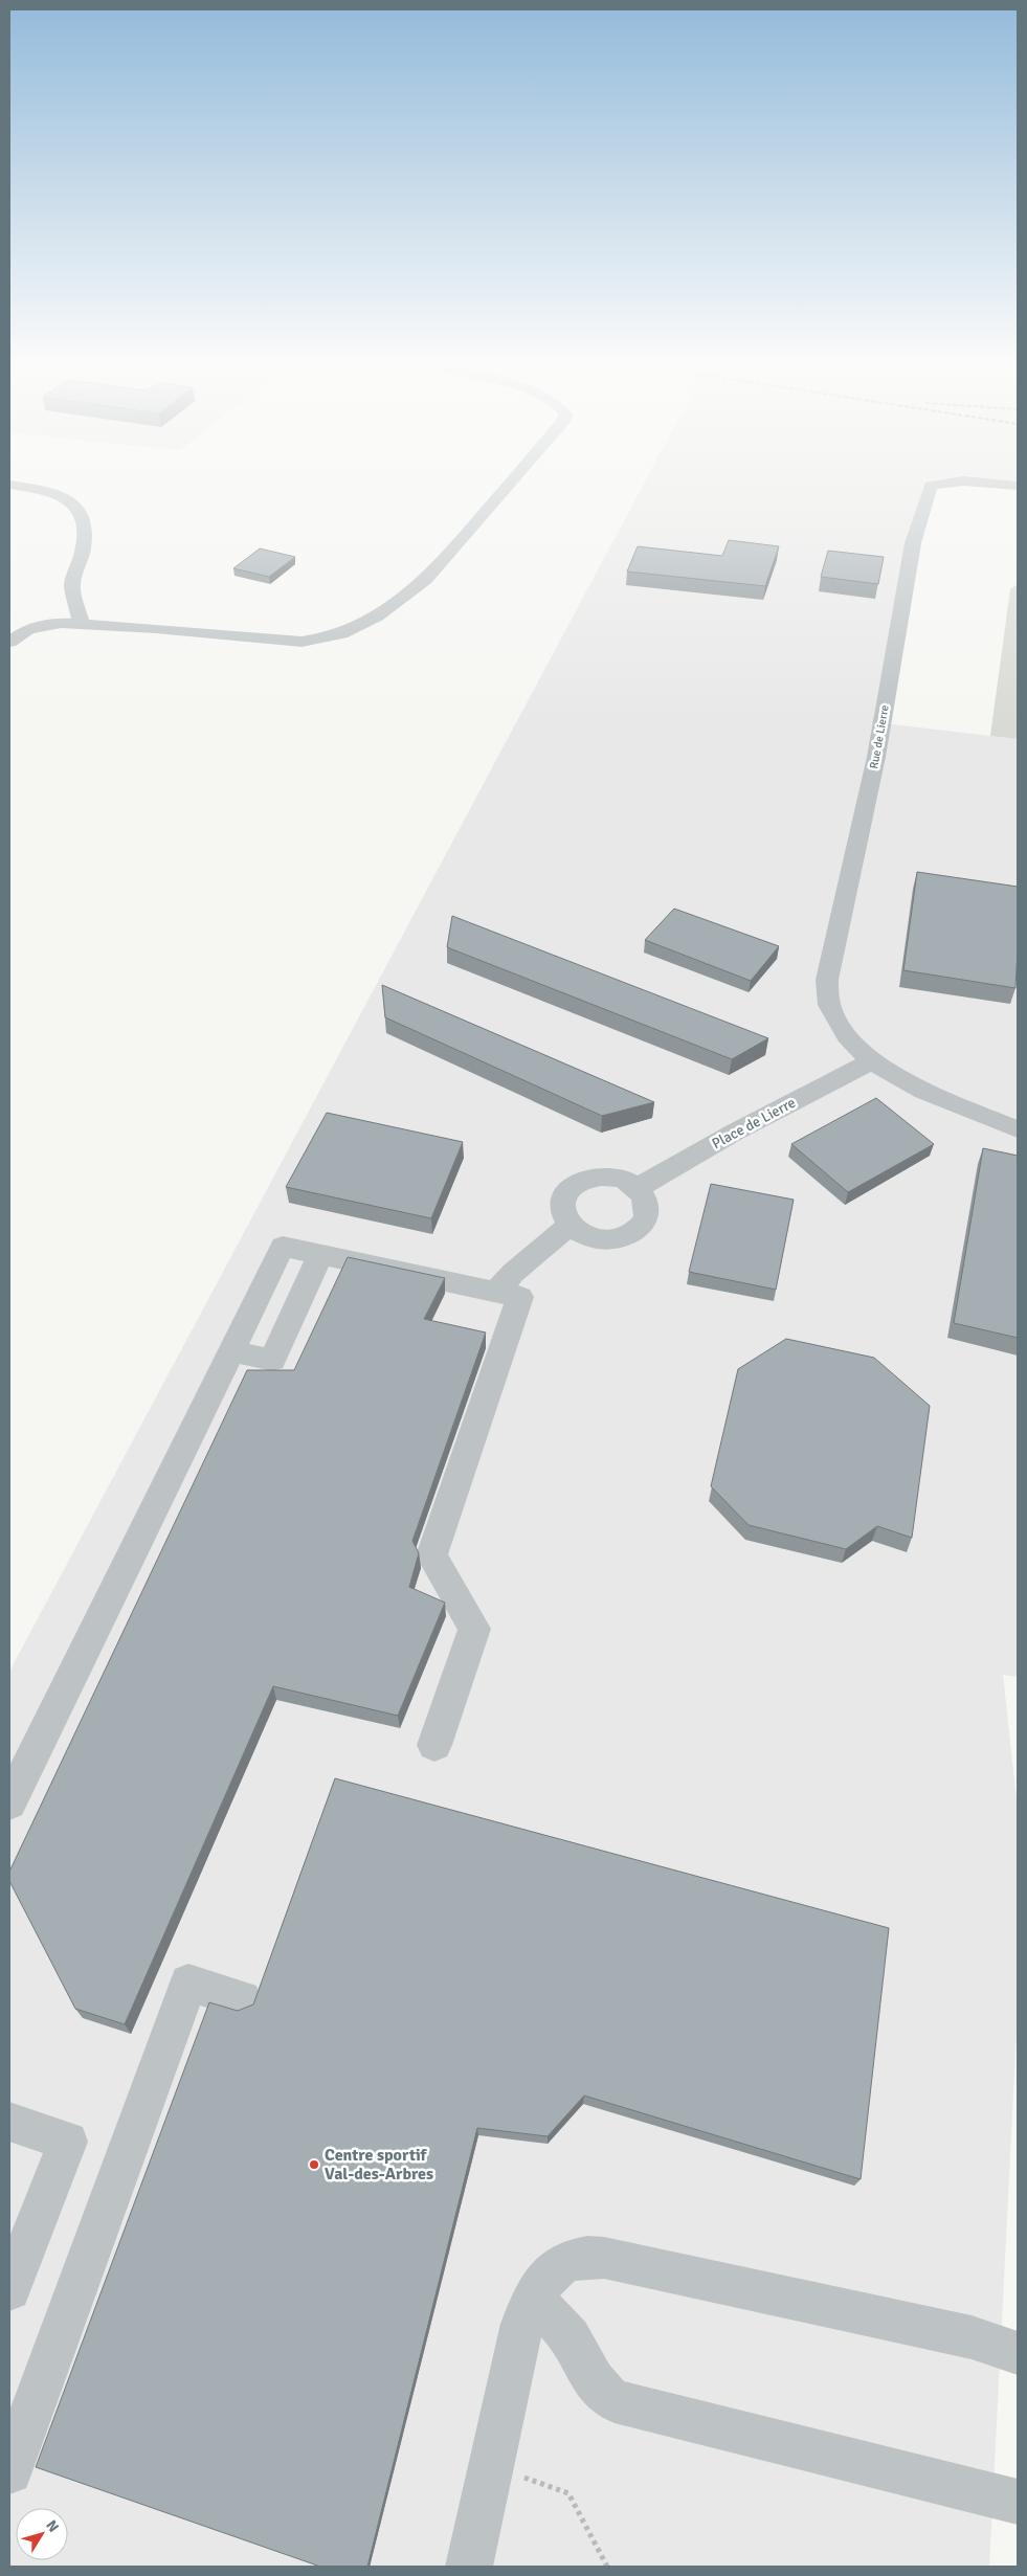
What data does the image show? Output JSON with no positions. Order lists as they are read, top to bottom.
{
  "streets": {
    "street": ["Rue de Lierre", "Place de Lierre"]
  },
  "crossings": [
    ["Rue de Lierre", "Place de Lierre"]
  ],
  "places": ["Centre sportif Val-des-Arbres"],
  "north": "top right"
}
